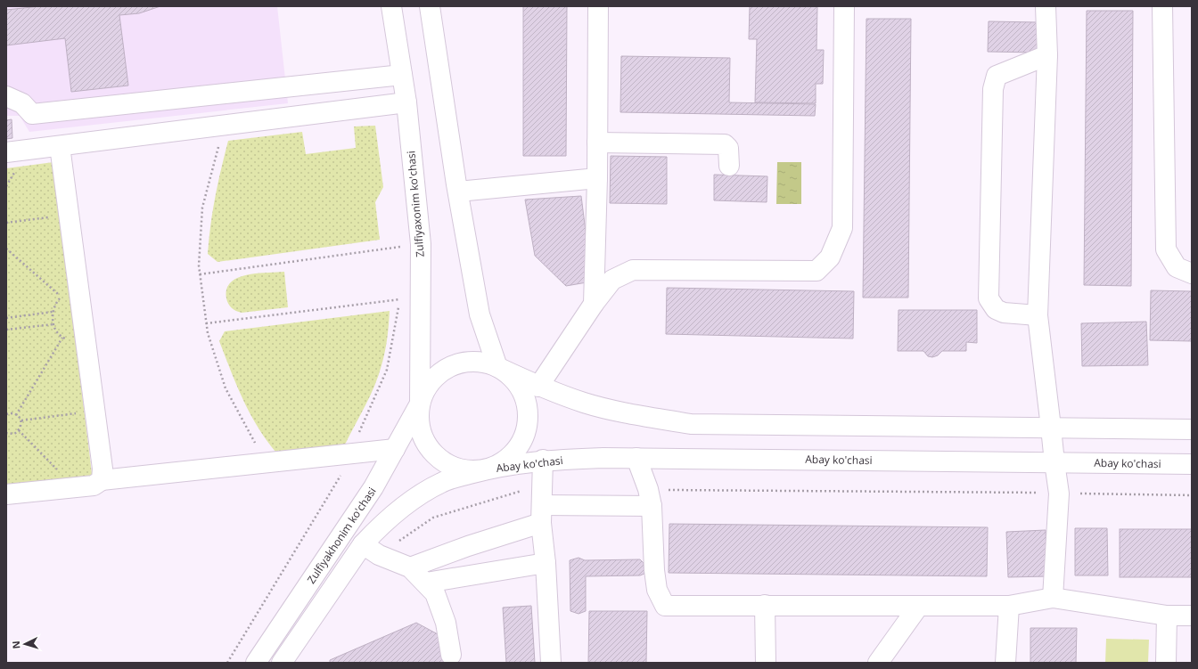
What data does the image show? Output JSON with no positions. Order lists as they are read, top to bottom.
{
  "streets": {
    "main road": ["Zulfiyaxonim ko'chasi", "Abay ko'chasi", "Zulfiyakhonim ko'chasi"]
  },
  "crossings": [
    ["Zulfiyaxonim ko'chasi", "Abay ko'chasi"],
    ["Zulfiyaxonim ko'chasi", "Zulfiyakhonim ko'chasi"],
    ["Abay ko'chasi", "Zulfiyakhonim ko'chasi"]
  ],
  "north": "left"
}
